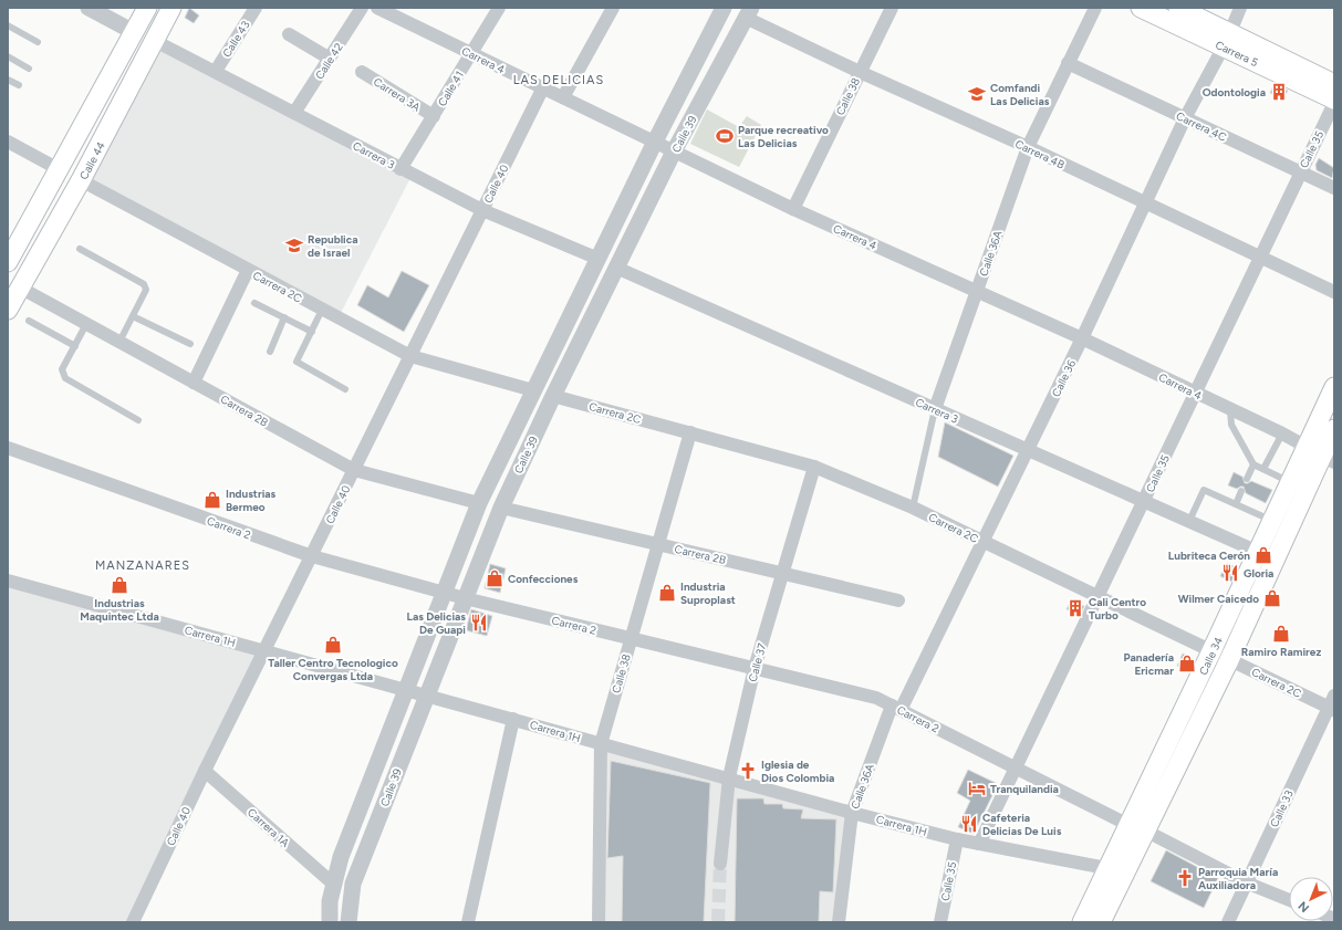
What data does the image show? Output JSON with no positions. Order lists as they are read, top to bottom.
{
  "streets": {
    "main road": ["Carrera 5", "Calle 44", "Calle 34"],
    "street": [
      "Calle 43",
      "Carrera 4",
      "Calle 42",
      "Calle 41",
      "Carrera 3A",
      "Calle 38",
      "Carrera 4C",
      "Calle 39",
      "Calle 35",
      "Carrera 4B",
      "Carrera 3",
      "Calle 40",
      "Calle 36A",
      "Carrera 2C",
      "Calle 36",
      "Carrera 2B",
      "Carrera 2",
      "Carrera 1H",
      "Calle 37",
      "Calle 33",
      "Carrera 1A"
    ]
  },
  "crossings": [
    ["Calle 43", "Carrera 3"],
    ["Carrera 5", "Calle 36"],
    ["Carrera 4", "Calle 41"],
    ["Carrera 4", "Calle 38"],
    ["Carrera 4", "Calle 39"],
    ["Carrera 4", "Calle 35"],
    ["Carrera 4", "Calle 40"],
    ["Carrera 4", "Calle 36A"],
    ["Carrera 4", "Calle 36"],
    ["Carrera 4", "Calle 34"],
    ["Calle 42", "Carrera 3"],
    ["Calle 41", "Carrera 3A"],
    ["Calle 41", "Carrera 3"],
    ["Calle 38", "Carrera 4B"],
    ["Calle 38", "Carrera 2C"],
    ["Calle 38", "Carrera 2B"],
    ["Calle 38", "Carrera 2"],
    ["Calle 38", "Carrera 1H"],
    ["Carrera 4C", "Calle 35"],
    ["Carrera 4C", "Calle 36A"],
    ["Carrera 4C", "Calle 36"],
    ["Calle 39", "Carrera 4B"],
    ["Calle 39", "Carrera 3"],
    ["Calle 39", "Carrera 2C"],
    ["Calle 39", "Carrera 2B"],
    ["Calle 39", "Carrera 2"],
    ["Calle 39", "Carrera 1H"],
    ["Calle 39", "Carrera 1A"],
    ["Calle 35", "Carrera 4B"],
    ["Calle 35", "Carrera 3"],
    ["Calle 35", "Carrera 2C"],
    ["Calle 35", "Carrera 2"],
    ["Calle 35", "Carrera 1H"],
    ["Carrera 4B", "Calle 36A"],
    ["Carrera 4B", "Calle 36"],
    ["Carrera 3", "Calle 44"],
    ["Carrera 3", "Calle 40"],
    ["Carrera 3", "Calle 36A"],
    ["Carrera 3", "Calle 36"],
    ["Carrera 3", "Calle 34"],
    ["Calle 44", "Carrera 2C"],
    ["Calle 44", "Carrera 2B"],
    ["Calle 40", "Carrera 2C"],
    ["Calle 40", "Carrera 2B"],
    ["Calle 40", "Carrera 2"],
    ["Calle 40", "Carrera 1H"],
    ["Calle 40", "Carrera 1A"],
    ["Calle 36A", "Carrera 2C"],
    ["Calle 36A", "Calle 36"],
    ["Calle 36A", "Carrera 2"],
    ["Calle 36A", "Carrera 1H"],
    ["Carrera 2C", "Calle 36"],
    ["Carrera 2C", "Calle 34"],
    ["Carrera 2C", "Calle 37"],
    ["Carrera 2C", "Calle 33"],
    ["Calle 36", "Carrera 2"],
    ["Carrera 2B", "Calle 37"],
    ["Carrera 2", "Calle 34"],
    ["Carrera 2", "Calle 37"],
    ["Carrera 2", "Calle 33"],
    ["Carrera 1H", "Calle 34"],
    ["Carrera 1H", "Calle 37"]
  ],
  "districts": ["LAS DELICIAS", "MANZANARES"],
  "places": {
    "building": ["Odontologia", "Cali Centro Turbo"],
    "school or university": ["Comfandi Las Delicias", "Republica de Israel"],
    "sports": ["Parque recreativo Las Delicias"],
    "shop": [
      "Industrias Bermeo",
      "Lubriteca Cerón",
      "Confecciones",
      "Industrias Maquintec Ltda",
      "Industria Suproplast",
      "Wilmer Caicedo",
      "Ramiro Ramirez",
      "Taller Centro Tecnologico Convergas Ltda",
      "Panadería Ericmar"
    ],
    "restaurant": ["Gloria", "Las Delicias De Guapi", "Cafeteria Delicias De Luis"],
    "church": ["Iglesia de Dios Colombia", "Parroquia María Auxiliadora"],
    "hotel": ["Tranquilandia"]
  },
  "north": "bottom left"
}
